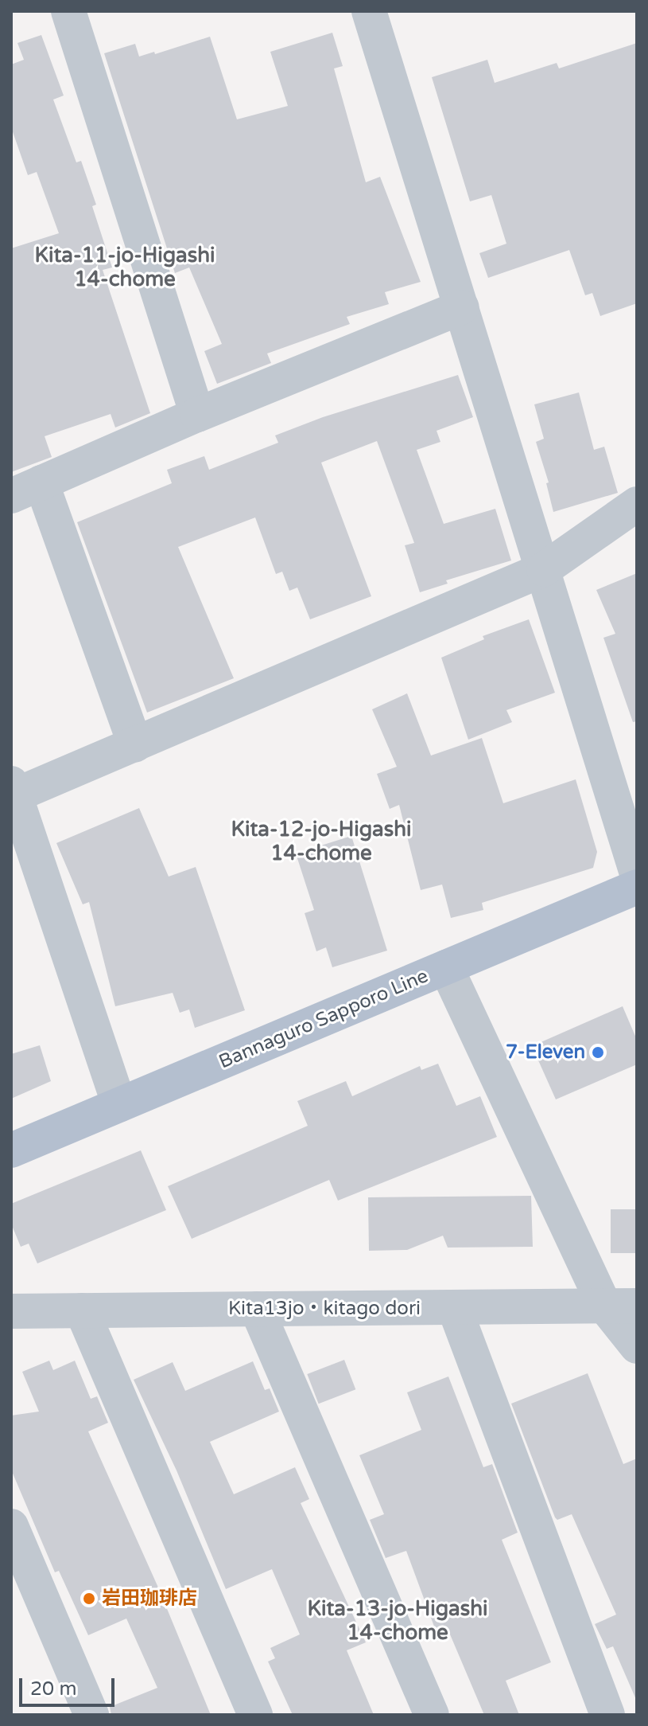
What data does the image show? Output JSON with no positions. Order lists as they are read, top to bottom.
{
  "streets": {
    "main road": ["Bannaguro Sapporo Line"],
    "street": ["Kita13jo・kitago dori"]
  },
  "districts": ["Kita-11-jo-Higashi 14-chome", "Kita-12-jo-Higashi 14-chome", "Kita-13-jo-Higashi 14-chome"],
  "places": ["7-Eleven", "岩田珈琲店"],
  "scale_bar": "20 m"
}
